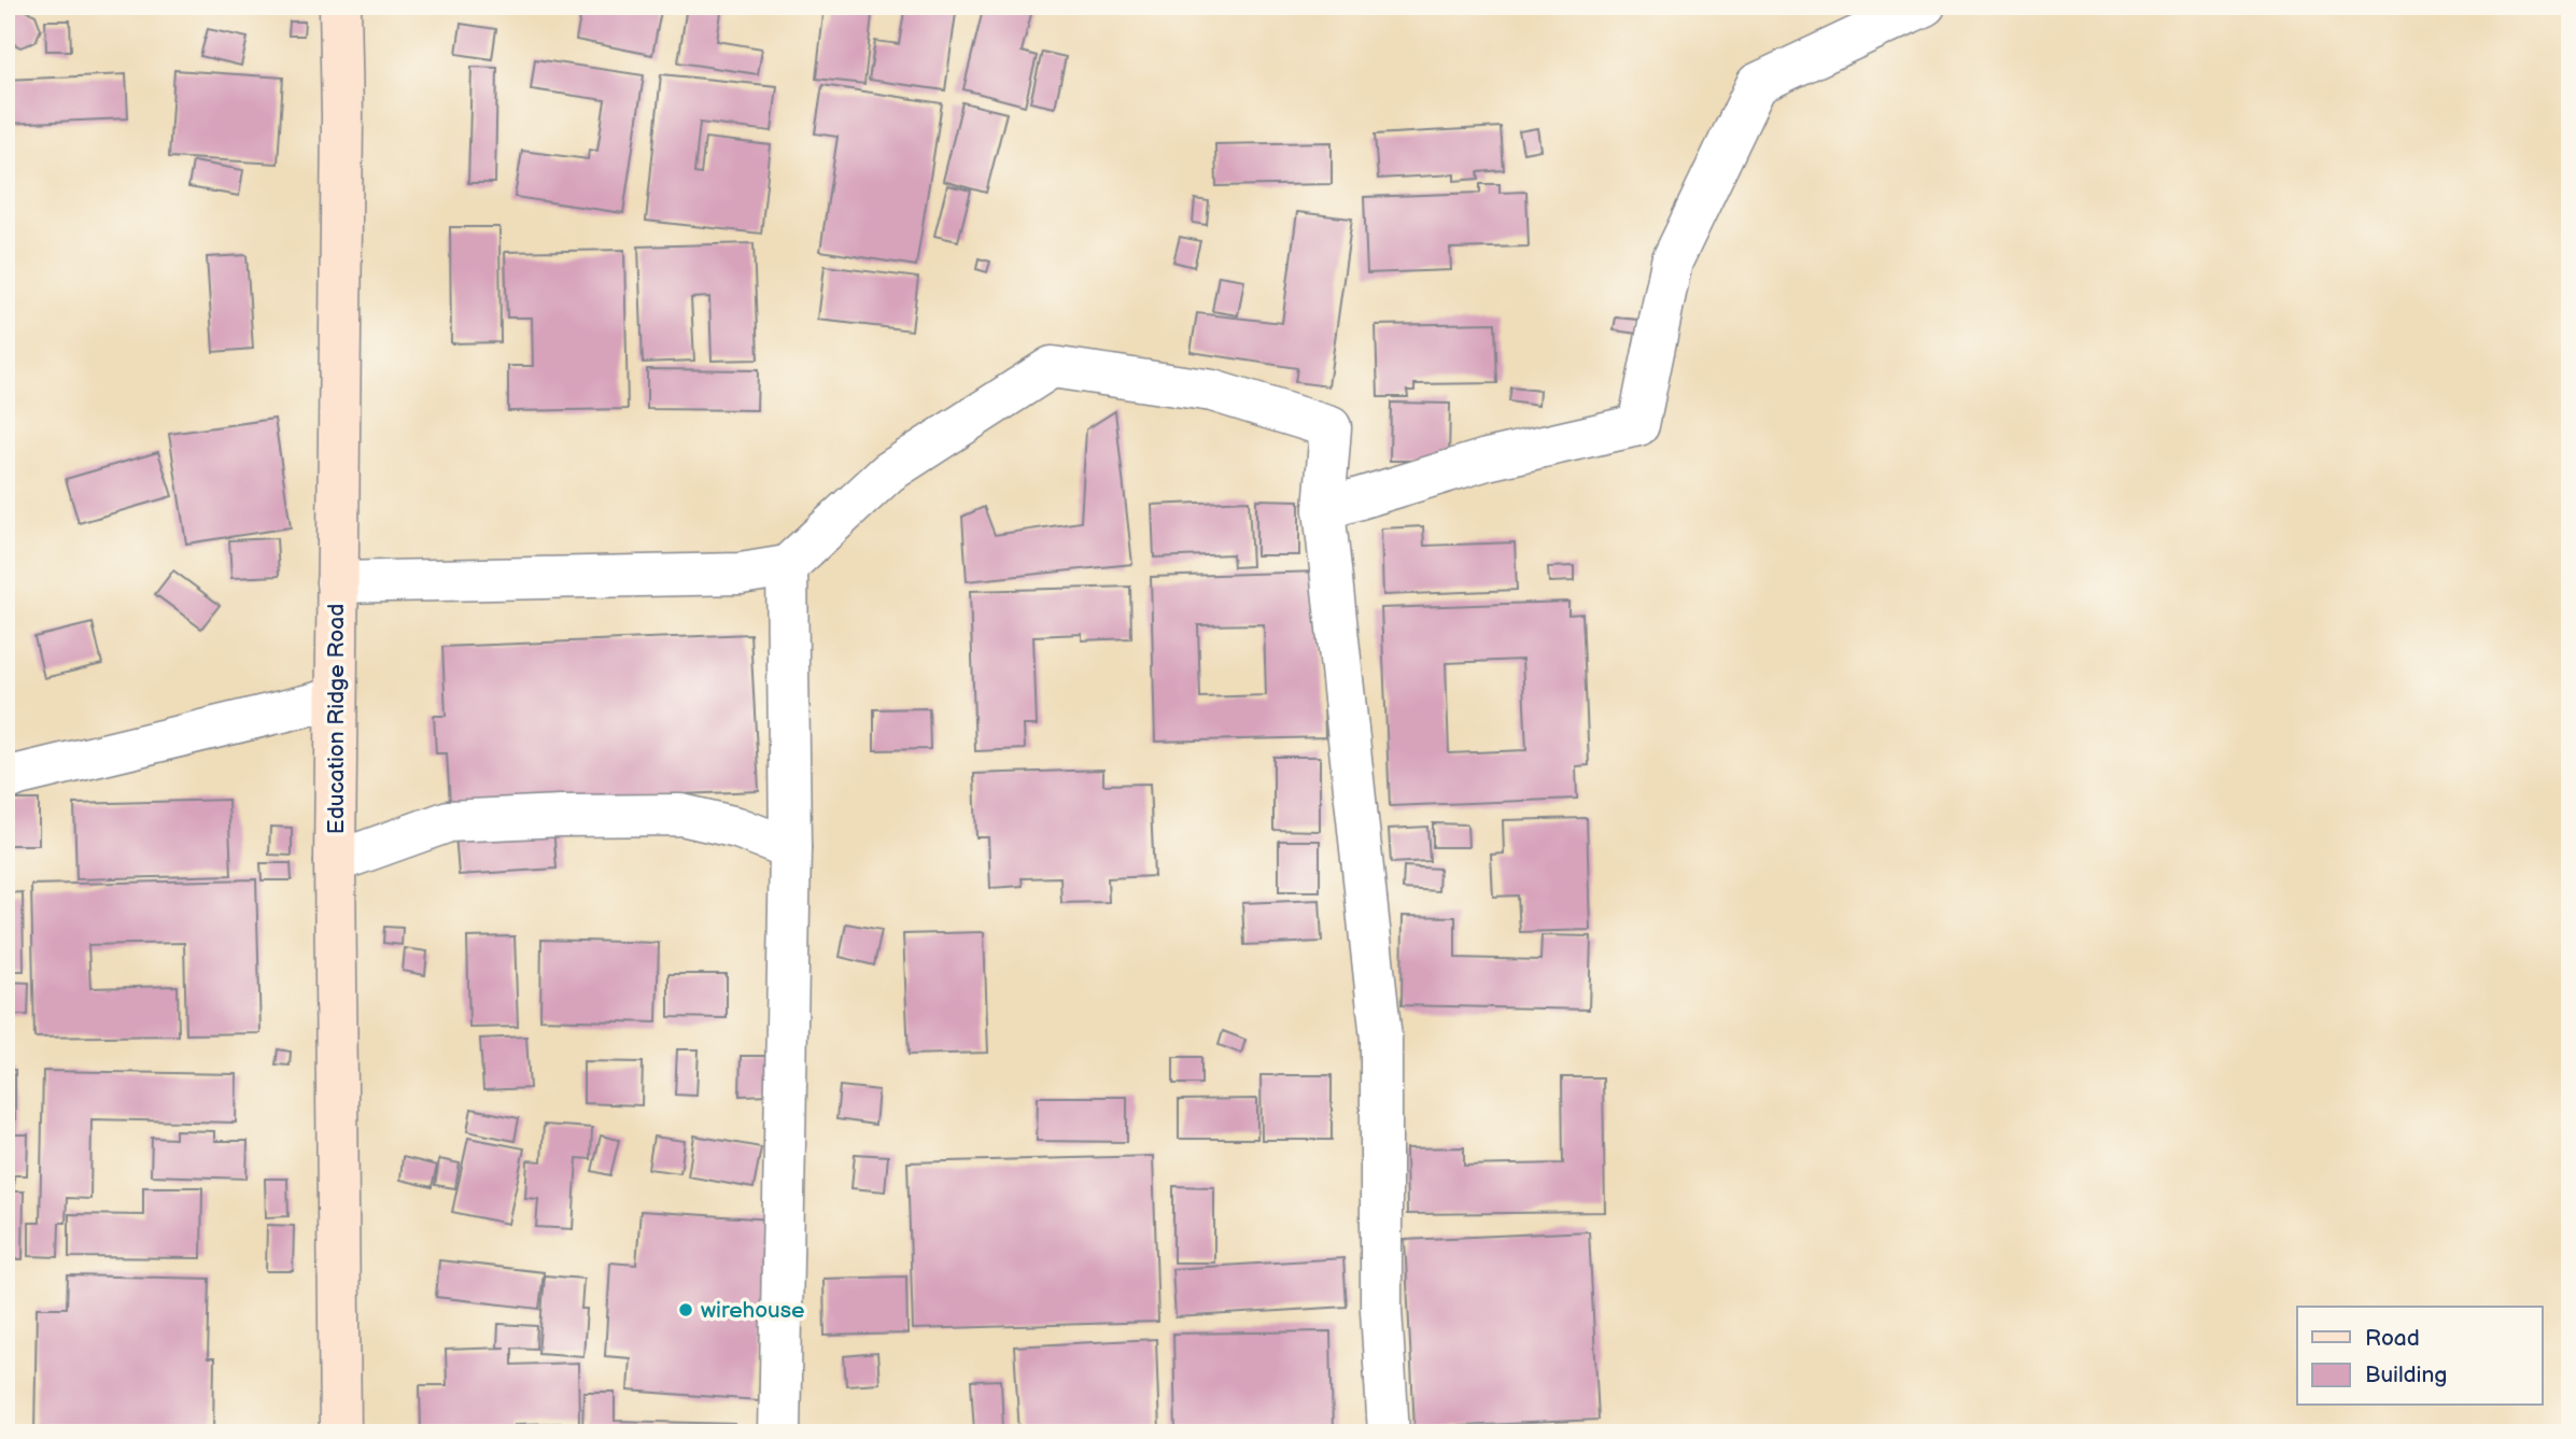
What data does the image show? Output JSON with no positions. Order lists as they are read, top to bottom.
{
  "streets": {
    "main road": ["Education Ridge Road"]
  },
  "places": ["wirehouse"],
  "legend": ["Road", "Building"]
}
